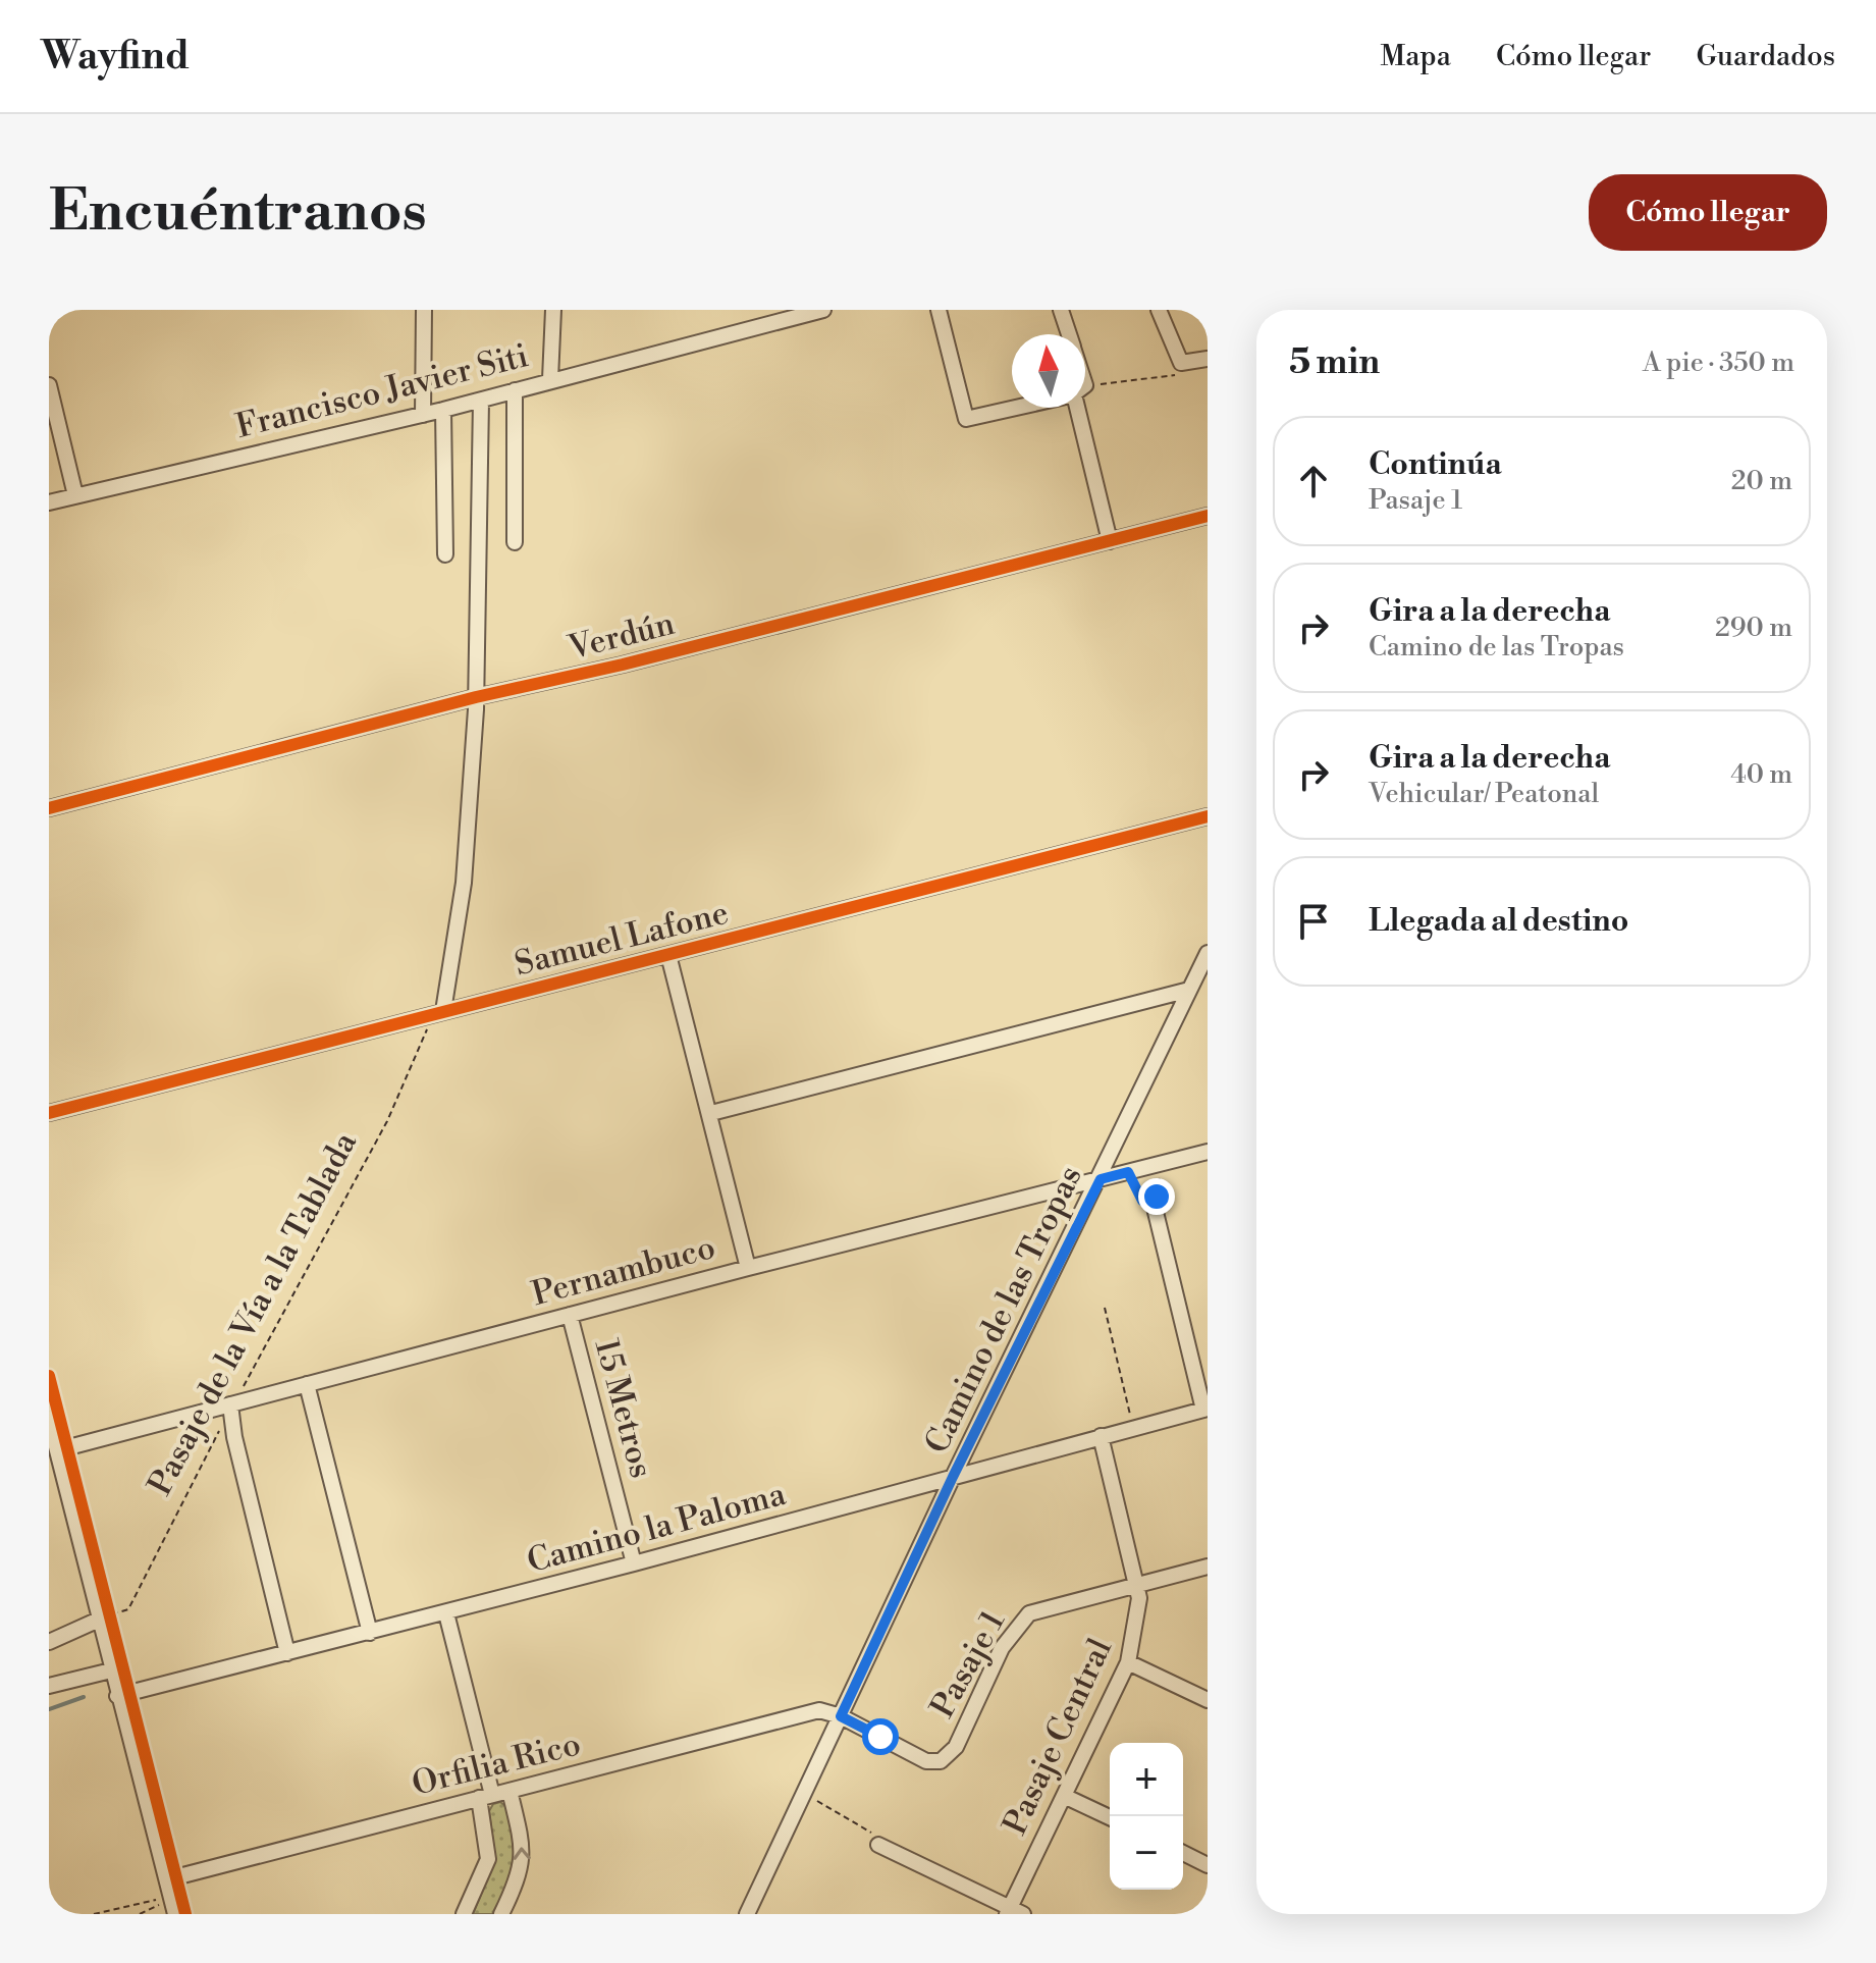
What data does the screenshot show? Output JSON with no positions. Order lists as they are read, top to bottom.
{
  "streets": {
    "street": [
      "Francisco Javier Siti",
      "Verdún",
      "Samuel Lafone",
      "Pernambuco",
      "Camino de las Tropas",
      "15 Metros",
      "Camino la Paloma",
      "Pasaje 1",
      "Pasaje Central",
      "Orfilia Rico"
    ],
    "path": ["Pasaje de la Vía a la Tablada"]
  },
  "crossings": [
    ["Samuel Lafone", "Pasaje de la Vía a la Tablada"],
    ["Pernambuco", "Camino de las Tropas"],
    ["Pernambuco", "Pasaje de la Vía a la Tablada"],
    ["Pernambuco", "15 Metros"],
    ["Camino de las Tropas", "Camino la Paloma"],
    ["Camino de las Tropas", "Pasaje 1"],
    ["Camino de las Tropas", "Orfilia Rico"],
    ["15 Metros", "Camino la Paloma"],
    ["Camino la Paloma", "Pasaje Central"],
    ["Pasaje 1", "Pasaje Central"],
    ["Pasaje 1", "Orfilia Rico"]
  ],
  "north": "top",
  "page": {
    "header": "Wayfind",
    "nav": ["Mapa", "Cómo llegar", "Guardados"],
    "buttons": "Cómo llegar",
    "title": "Encuéntranos",
    "heading": ["5 min", "A pie · 350 m"],
    "list": [
      ["Continúa", "Pasaje 1", "20 m"],
      ["Gira a la derecha", "Camino de las Tropas", "290 m"],
      ["Gira a la derecha", "Vehicular/ Peatonal", "40 m"],
      "Llegada al destino"
    ],
    "map_buttons": ["+", "−"]
  }
}
